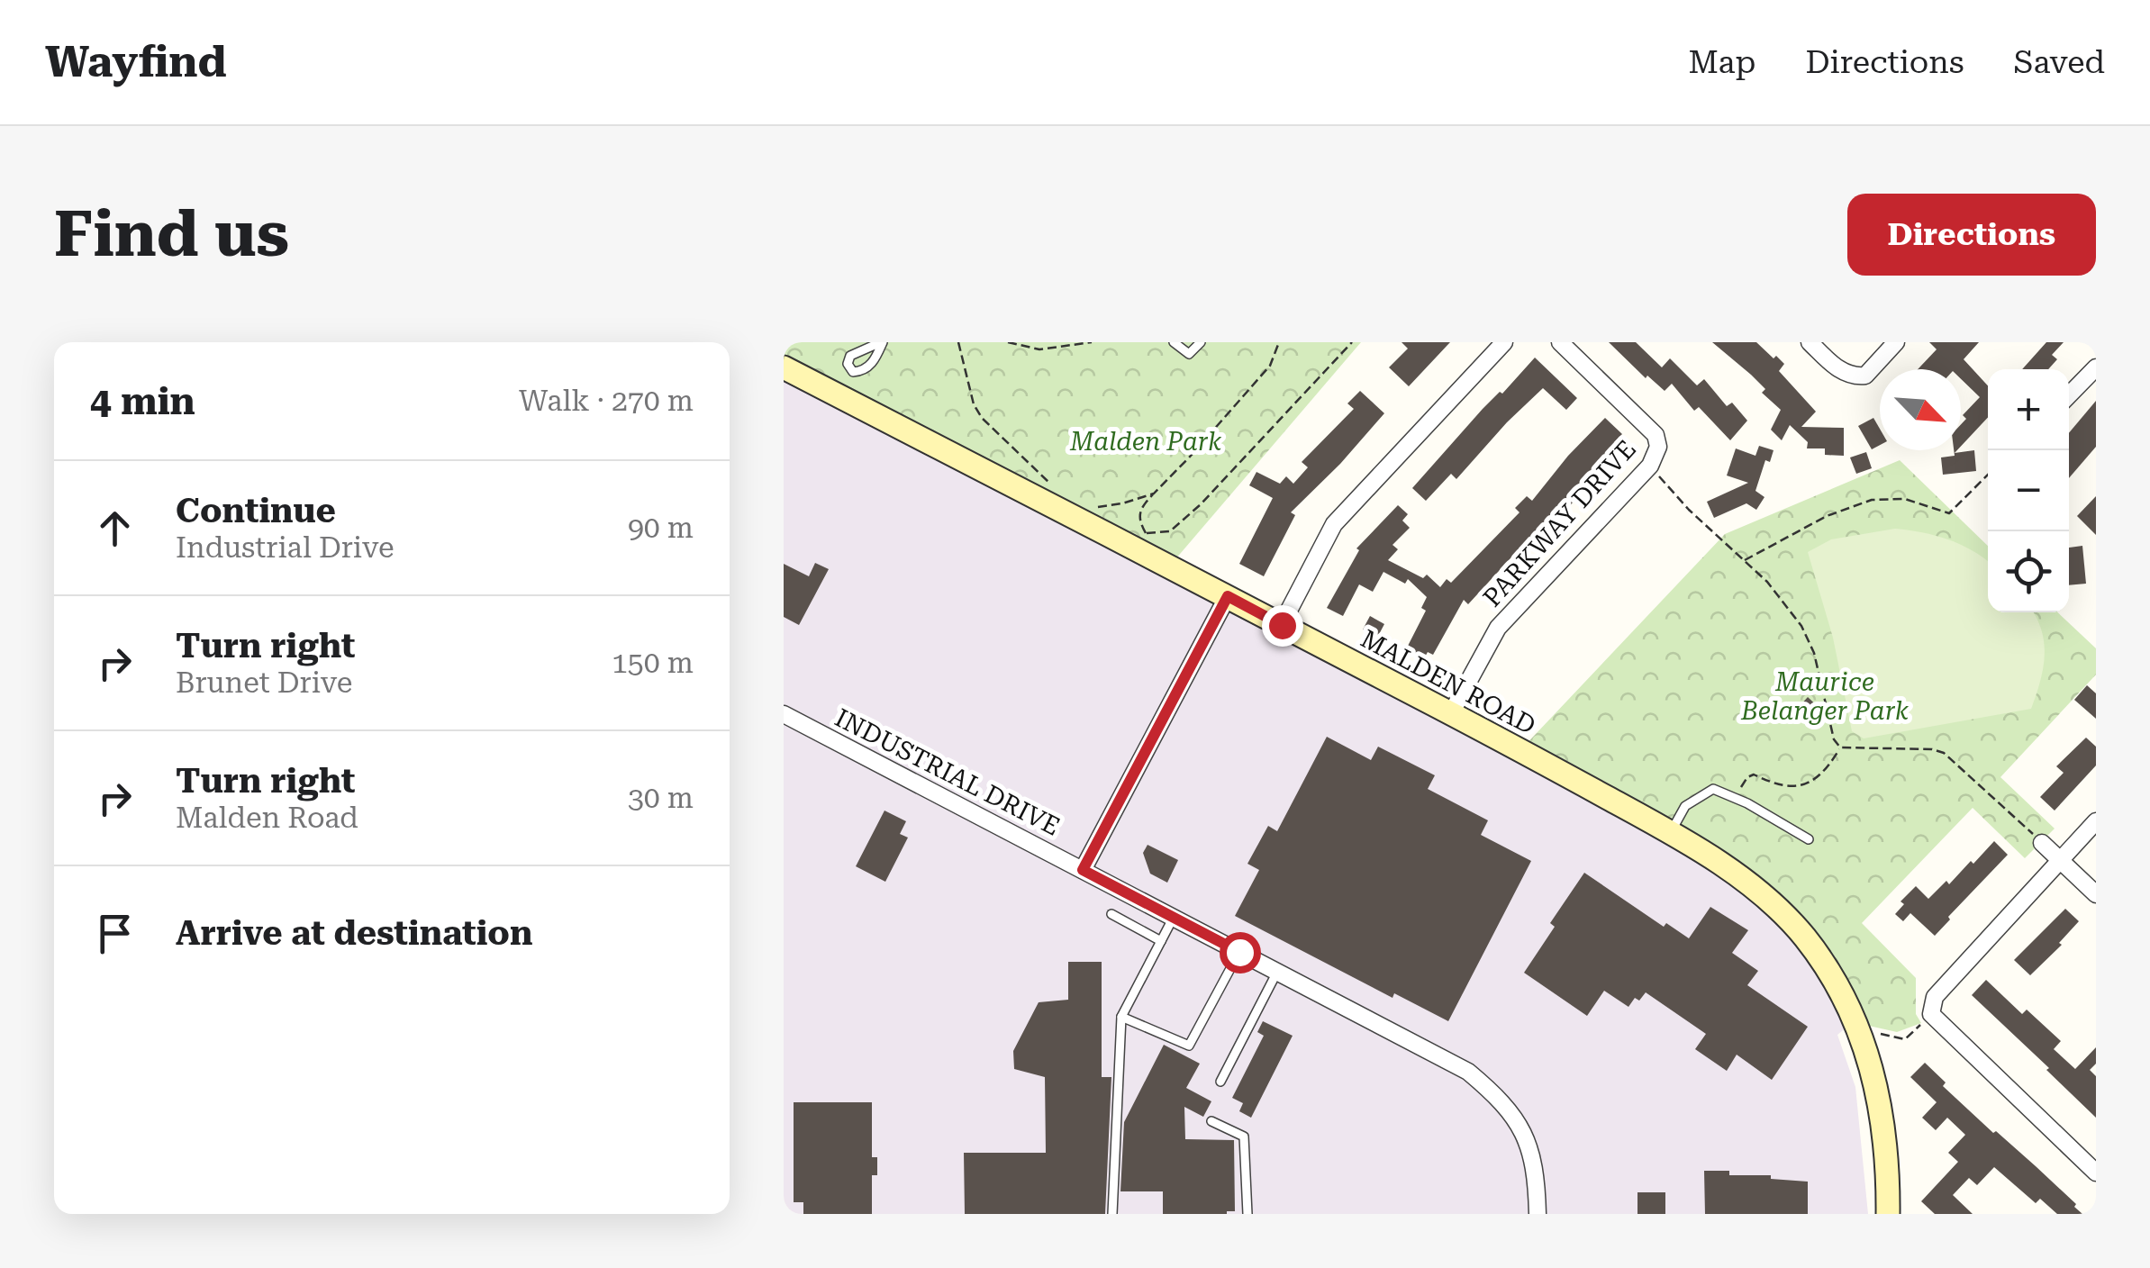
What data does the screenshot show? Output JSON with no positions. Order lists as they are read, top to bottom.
{
  "streets": {
    "main road": ["MALDEN ROAD"],
    "street": ["PARKWAY DRIVE", "INDUSTRIAL DRIVE"]
  },
  "crossings": [
    ["PARKWAY DRIVE", "MALDEN ROAD"]
  ],
  "parks": ["Malden Park", "Maurice Belanger Park"],
  "north": "bottom right",
  "page": {
    "header": "Wayfind",
    "nav": ["Map", "Directions", "Saved"],
    "buttons": "Directions",
    "title": "Find us",
    "heading": ["4 min", "Walk · 270 m"],
    "map_buttons": ["+", "−"],
    "list": [
      ["Continue", "Industrial Drive", "90 m"],
      ["Turn right", "Brunet Drive", "150 m"],
      ["Turn right", "Malden Road", "30 m"],
      "Arrive at destination"
    ]
  }
}
